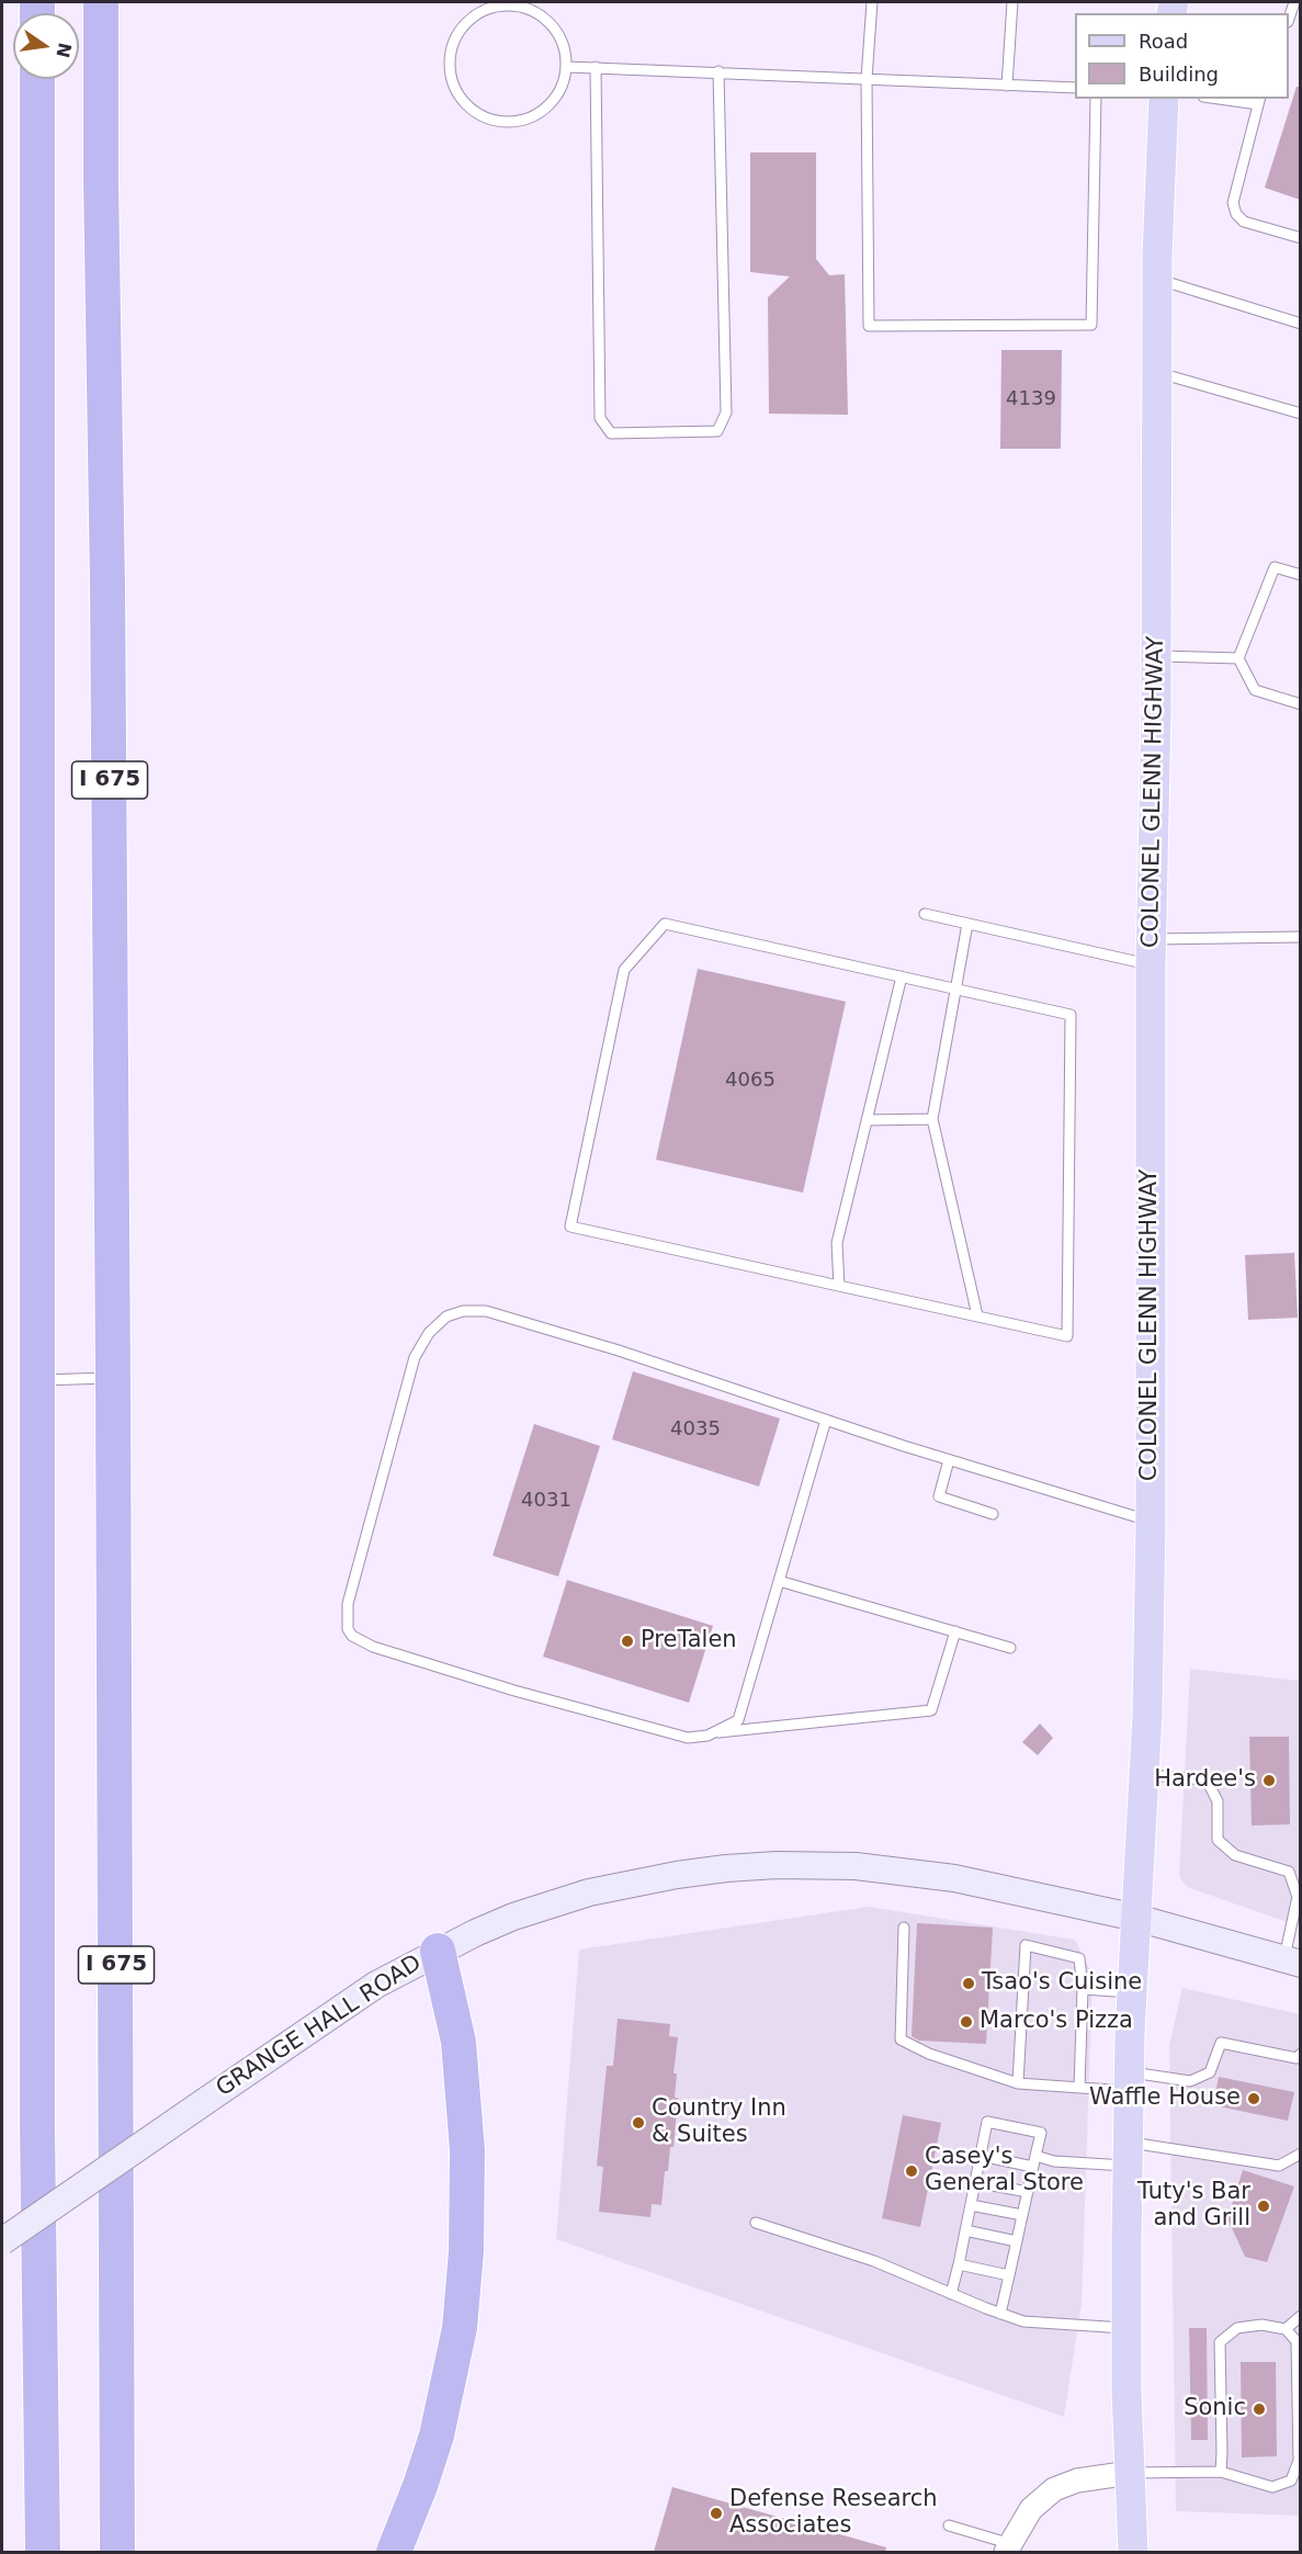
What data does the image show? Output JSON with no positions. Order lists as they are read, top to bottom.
{
  "streets": {
    "highway": ["I 675"],
    "main road": ["COLONEL GLENN HIGHWAY", "GRANGE HALL ROAD"]
  },
  "crossings": [
    ["COLONEL GLENN HIGHWAY", "GRANGE HALL ROAD"]
  ],
  "places": [
    "PreTalen",
    "Hardee's",
    "Tsao's Cuisine",
    "Marco's Pizza",
    "Waffle House",
    "Country Inn & Suites",
    "Casey's General Store",
    "Tuty's Bar and Grill",
    "Sonic",
    "Defense Research Associates"
  ],
  "house_numbers": [
    "4139",
    "4065",
    "4035",
    "4031"
  ],
  "legend": ["Road", "Building"],
  "north": "right"
}
